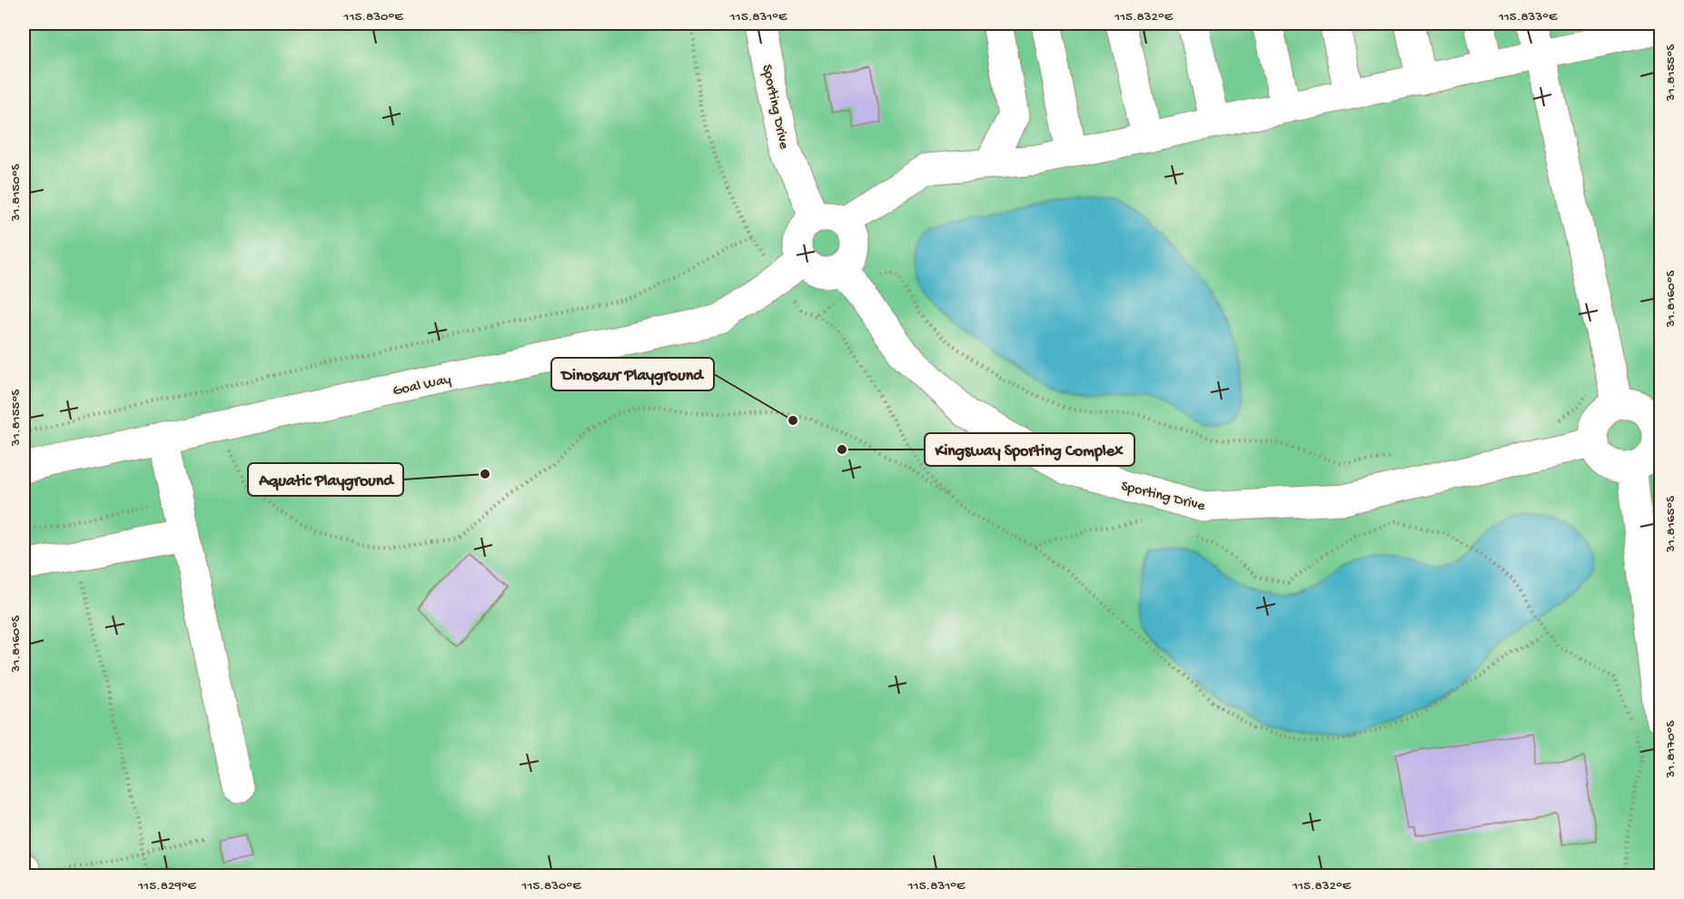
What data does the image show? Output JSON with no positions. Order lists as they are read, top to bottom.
{
  "streets": {
    "lane": ["Sporting Drive", "Goal Way"]
  },
  "crossings": [
    ["Sporting Drive", "Goal Way"]
  ],
  "places": ["Dinosaur Playground", "Kingsway Sporting Complex", "Aquatic Playground"],
  "coordinates": [
    "115.830°E",
    "115.831°E",
    "115.832°E",
    "115.833°E",
    "31.8155°S",
    "31.8150°S",
    "31.8160°S",
    "31.8165°S",
    "31.8170°S",
    "115.829°E"
  ]
}
